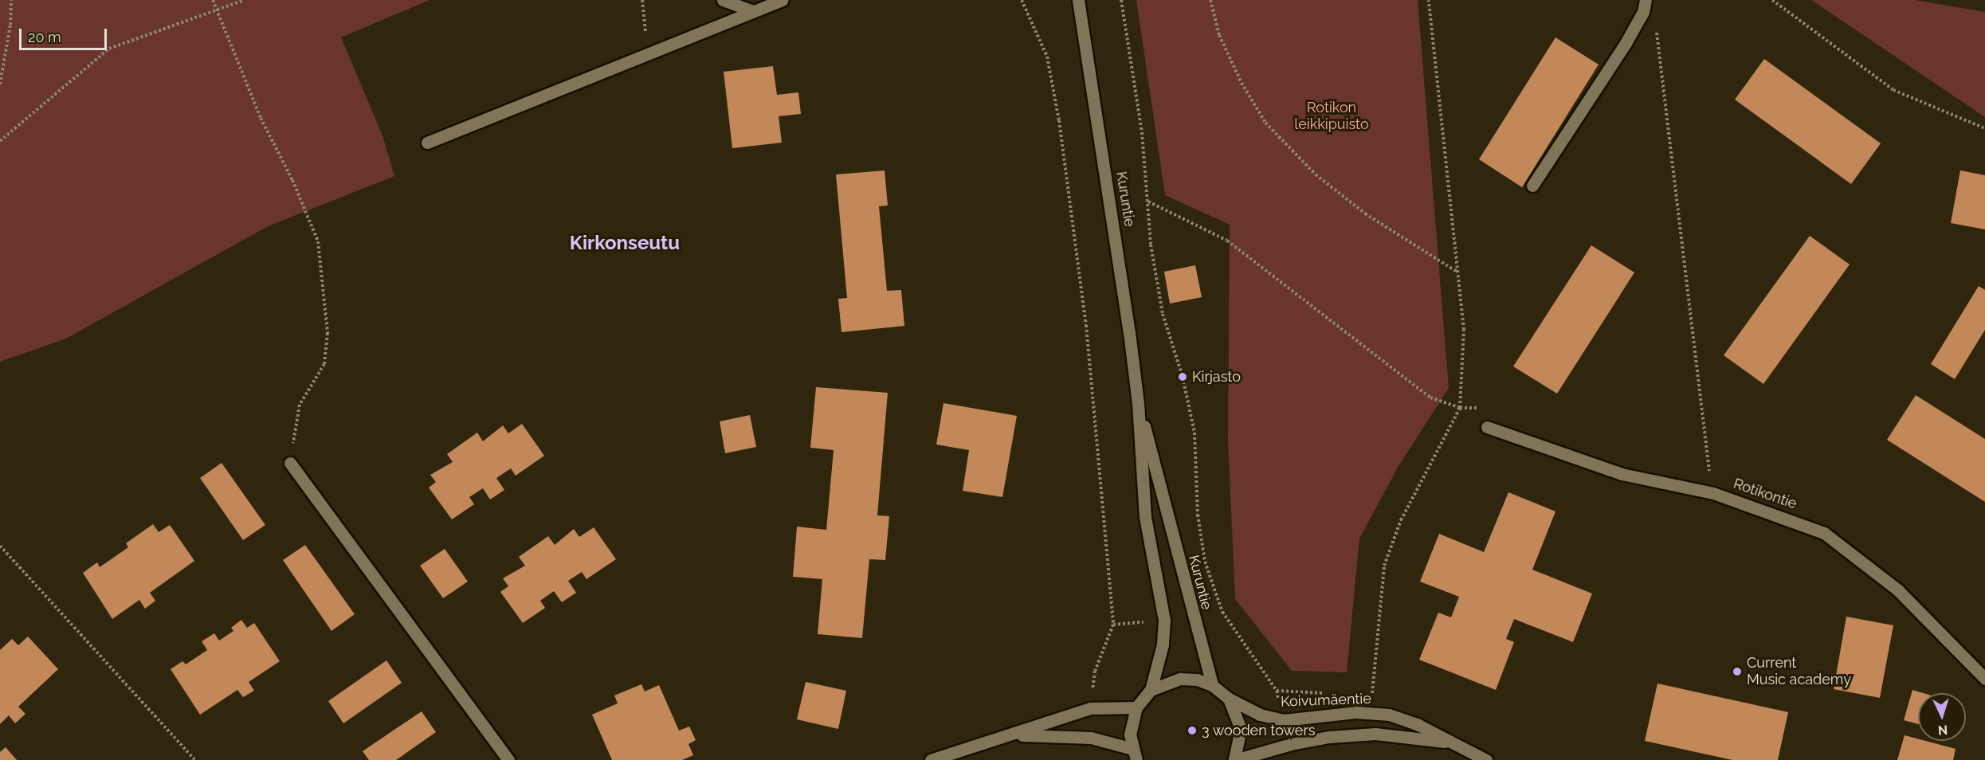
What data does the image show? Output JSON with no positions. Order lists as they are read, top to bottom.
{
  "streets": {
    "street": ["Kuruntie", "Rotikontie", "Koivumäentie"]
  },
  "crossings": [
    ["Kuruntie", "Koivumäentie"]
  ],
  "districts": ["Kirkonseutu"],
  "parks": ["Rotikon leikkipuisto"],
  "places": ["Kirjasto", "Current Music academy", "3 wooden towers"],
  "scale_bar": "20 m",
  "north": "bottom"
}
